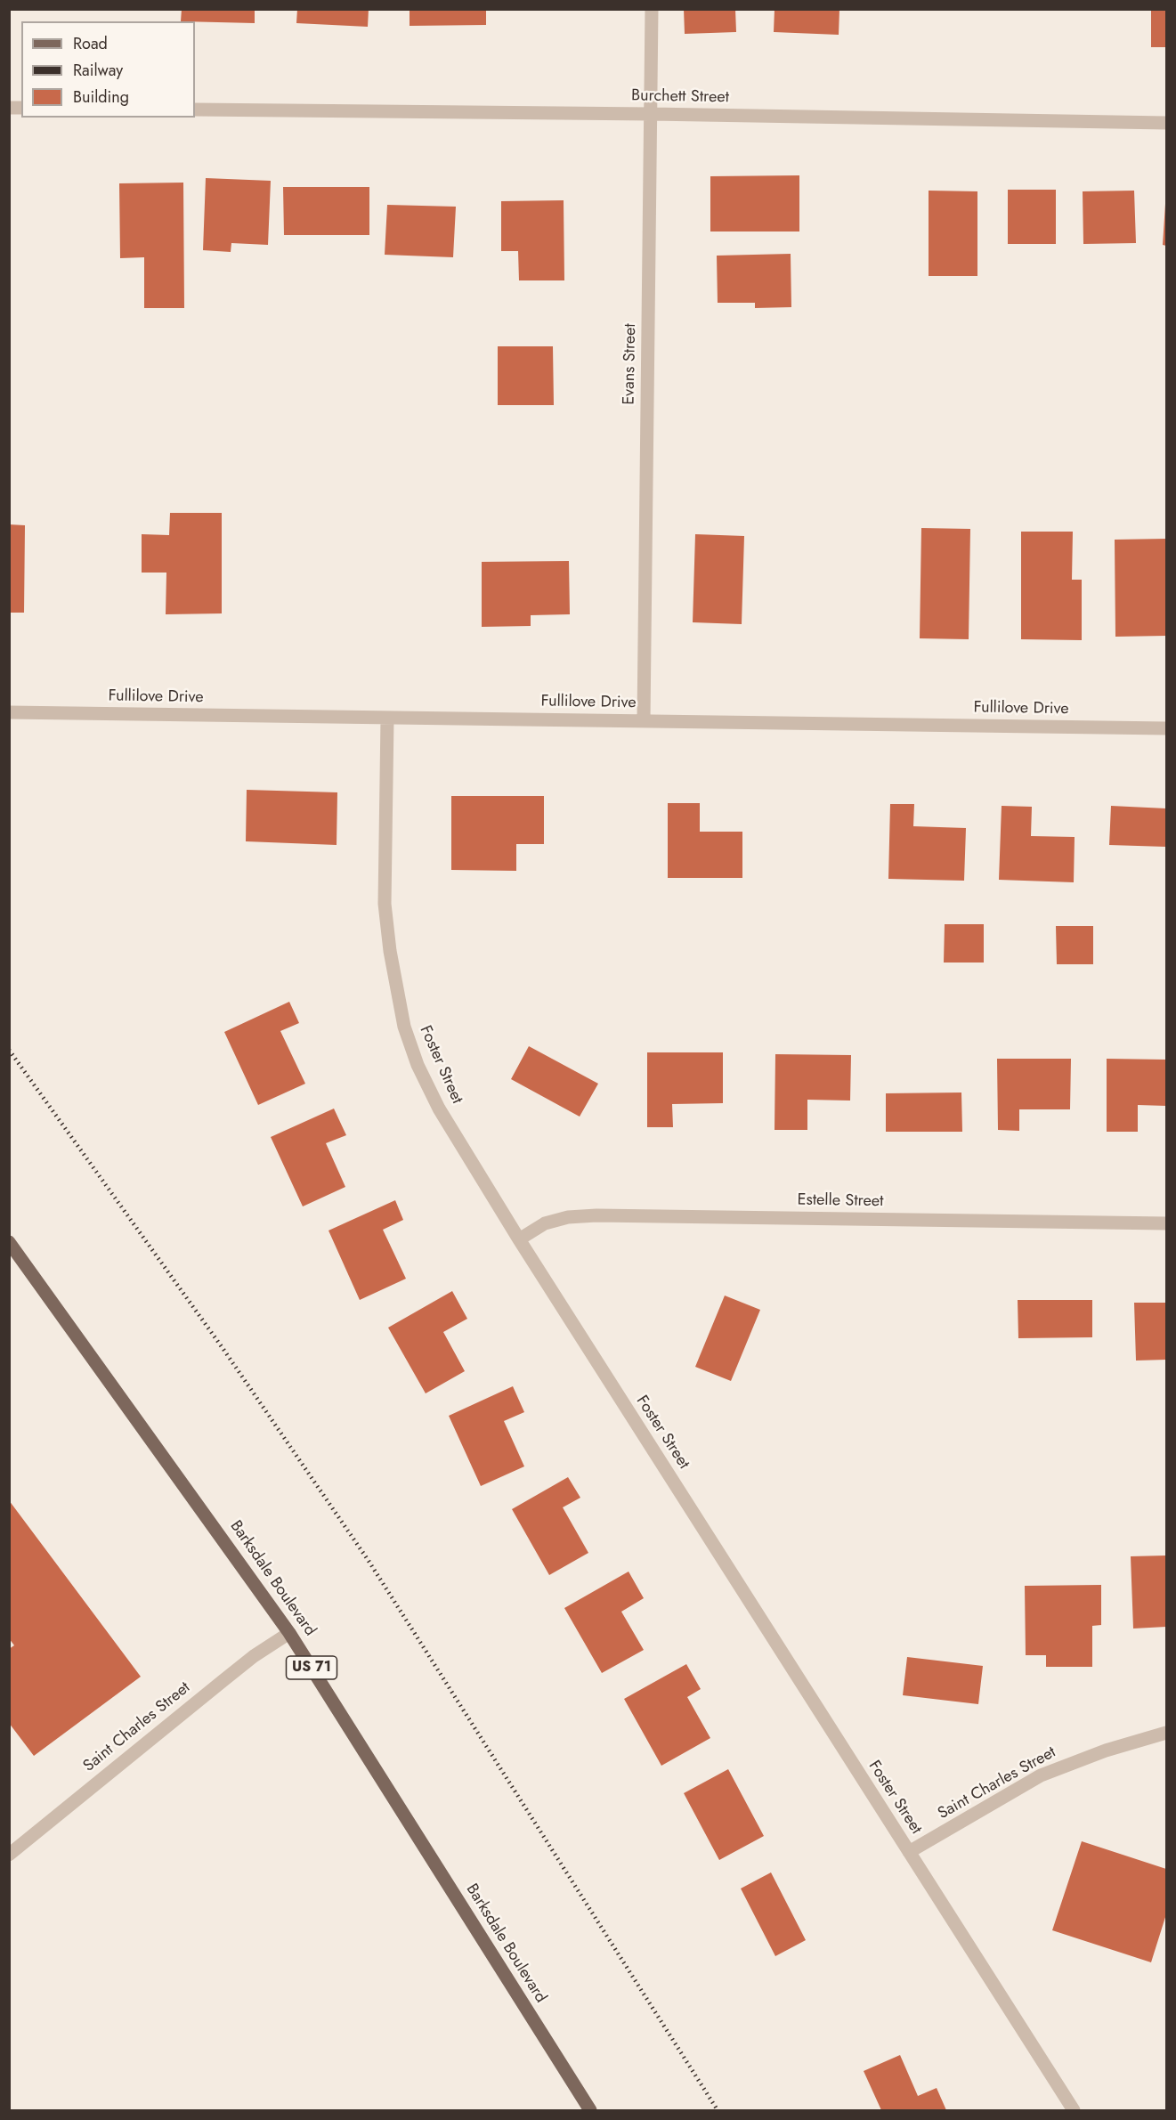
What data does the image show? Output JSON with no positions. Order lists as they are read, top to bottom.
{
  "streets": {
    "main road": ["Barksdale Boulevard", "US 71"],
    "street": [
      "Burchett Street",
      "Evans Street",
      "Fullilove Drive",
      "Foster Street",
      "Estelle Street",
      "Saint Charles Street"
    ]
  },
  "crossings": [
    ["Burchett Street", "Evans Street"],
    ["Evans Street", "Fullilove Drive"],
    ["Fullilove Drive", "Foster Street"],
    ["Foster Street", "Estelle Street"],
    ["Foster Street", "Saint Charles Street"],
    ["Barksdale Boulevard", "Saint Charles Street"]
  ],
  "legend": ["Road", "Railway", "Building"]
}
